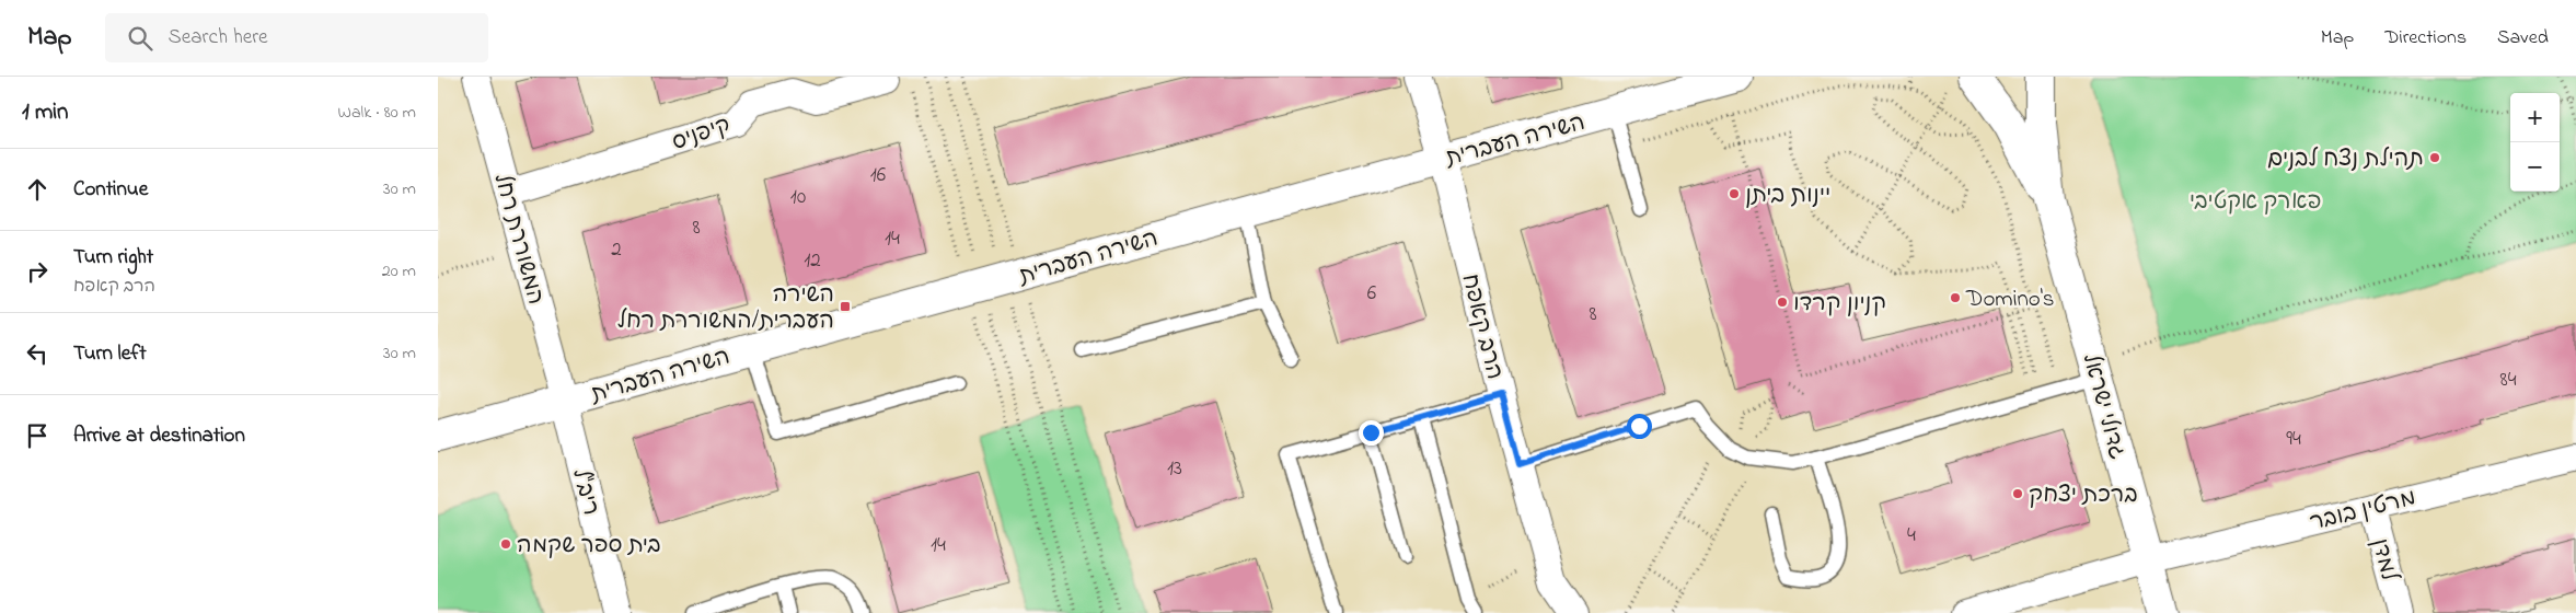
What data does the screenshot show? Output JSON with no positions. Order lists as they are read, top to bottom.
{
  "streets": {
    "street": [
      "קיפניס",
      "השירה העברית",
      "המשוררת רחל",
      "הרב קאפח",
      "גדולי ישראל",
      "ריב\"ל",
      "מרטין בובר",
      "למדן"
    ]
  },
  "crossings": [
    ["קיפניס", "המשוררת רחל"],
    ["השירה העברית", "המשוררת רחל"],
    ["השירה העברית", "הרב קאפח"],
    ["השירה העברית", "ריב\"ל"],
    ["המשוררת רחל", "ריב\"ל"],
    ["גדולי ישראל", "מרטין בובר"],
    ["מרטין בובר", "למדן"]
  ],
  "parks": ["פארק אקטיבי"],
  "places": {
    "other": [
      "תהילת נצח לבנים",
      "יינות ביתן",
      "Domino's",
      "קניון קרדו",
      "ברכת יצחק",
      "בית ספר שקמה"
    ],
    "transit": ["השירה העברית/המשוררת רחל"]
  },
  "house_numbers": [
    "16",
    "10",
    "8",
    "14",
    "2",
    "12",
    "6",
    "8",
    "84",
    "94",
    "13",
    "4",
    "14"
  ],
  "page": {
    "header": "Map",
    "search": "Search here",
    "nav": ["Map", "Directions", "Saved"],
    "heading": ["1 min", "Walk · 80 m"],
    "map_buttons": ["+", "−"],
    "list": [
      ["Continue", "30 m"],
      ["Turn right", "הרב קאפח", "20 m"],
      ["Turn left", "30 m"],
      "Arrive at destination"
    ]
  }
}
